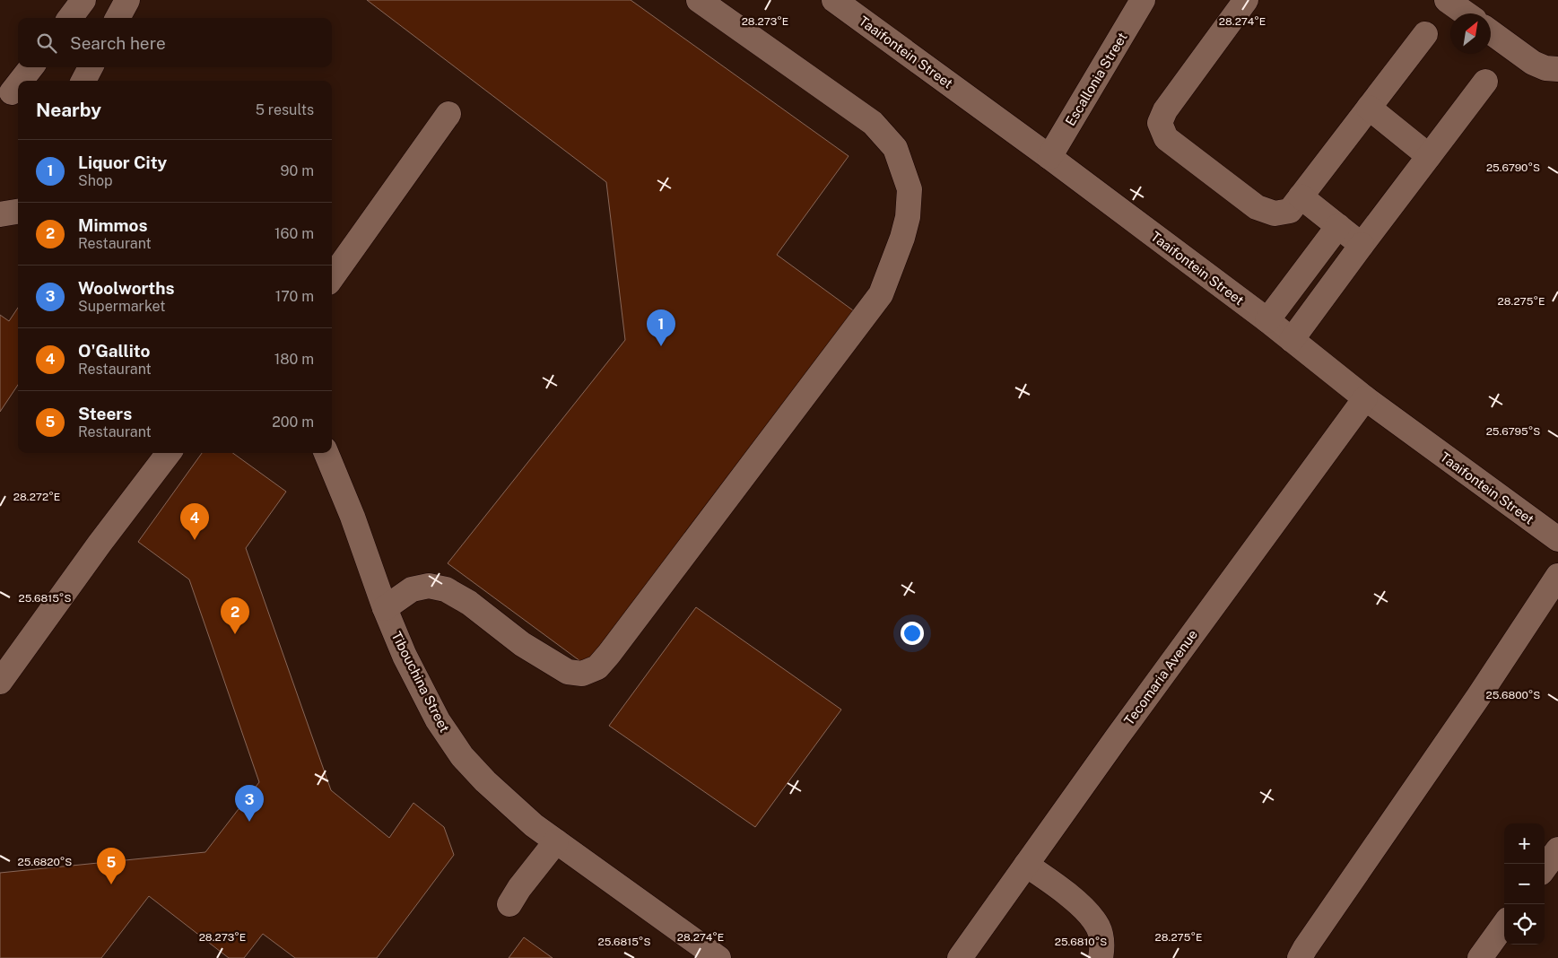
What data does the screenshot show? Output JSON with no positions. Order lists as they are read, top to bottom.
{
  "streets": {
    "street": [
      "Taaifontein Street",
      "Escallonia Street",
      "Tecomaria Avenue",
      "Tibouchina Street"
    ]
  },
  "crossings": [
    ["Taaifontein Street", "Escallonia Street"],
    ["Taaifontein Street", "Tecomaria Avenue"]
  ],
  "north": "top right",
  "page": {
    "search": "Search here",
    "heading": ["Nearby", "5 results"],
    "list": [
      {
        "mark": "1",
        "name": "Liquor City",
        "note": "Shop",
        "value": "90 m"
      },
      {
        "mark": "2",
        "name": "Mimmos",
        "note": "Restaurant",
        "value": "160 m"
      },
      {
        "mark": "3",
        "name": "Woolworths",
        "note": "Supermarket",
        "value": "170 m"
      },
      {
        "mark": "4",
        "name": "O'Gallito",
        "note": "Restaurant",
        "value": "180 m"
      },
      {
        "mark": "5",
        "name": "Steers",
        "note": "Restaurant",
        "value": "200 m"
      }
    ],
    "pins": [
      "1",
      "4",
      "2",
      "3",
      "5"
    ],
    "map_buttons": ["+", "−"]
  },
  "coordinates": [
    "28.273°E",
    "28.274°E",
    "25.6790°S",
    "28.275°E",
    "25.6795°S",
    "28.272°E",
    "25.6815°S",
    "25.6800°S",
    "25.6820°S",
    "25.6810°S"
  ]
}
